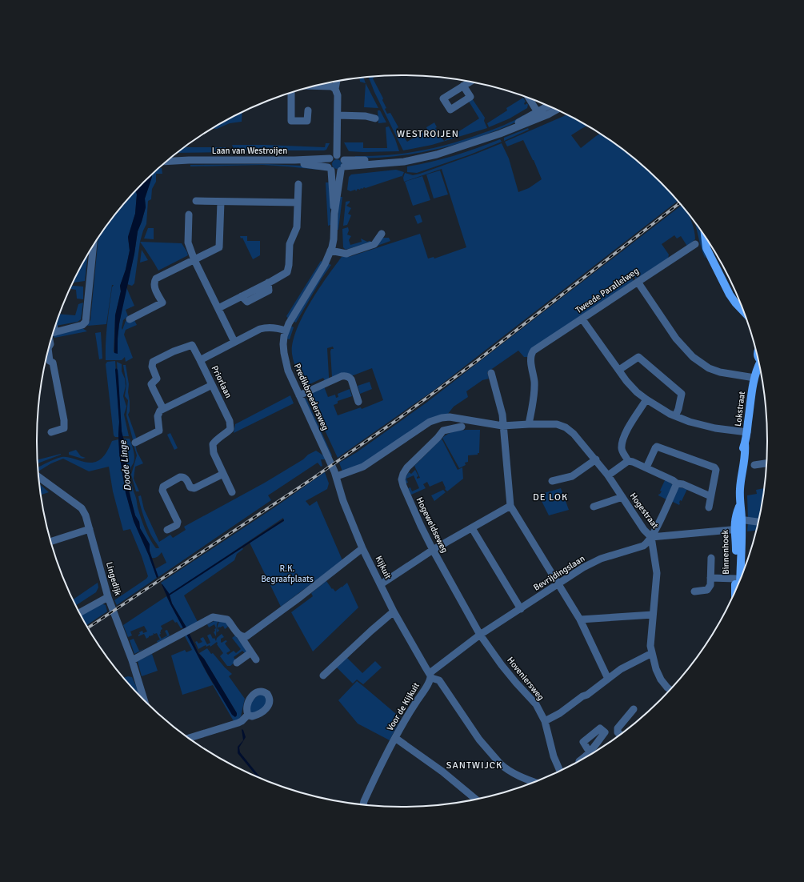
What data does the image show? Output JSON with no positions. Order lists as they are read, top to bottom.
{
  "streets": {
    "main road": ["Lokstraat", "Binnenhoek"],
    "street": [
      "Laan van Westroijen",
      "Tweede Parallelweg",
      "Priorlaan",
      "Predikbroedersweg",
      "Hogestraat",
      "Hogeweidseweg",
      "Kijkuit",
      "Bevrijdingslaan",
      "Lingedijk",
      "Hoveniersweg",
      "Voor de Kijkuit"
    ]
  },
  "crossings": [
    ["Laan van Westroijen", "Predikbroedersweg"],
    ["Tweede Parallelweg", "Hogestraat"],
    ["Priorlaan", "Predikbroedersweg"],
    ["Predikbroedersweg", "Kijkuit"],
    ["Lokstraat", "Binnenhoek"],
    ["Hogestraat", "Bevrijdingslaan"],
    ["Hogeweidseweg", "Bevrijdingslaan"],
    ["Hogeweidseweg", "Hoveniersweg"],
    ["Hogeweidseweg", "Voor de Kijkuit"],
    ["Kijkuit", "Voor de Kijkuit"],
    ["Bevrijdingslaan", "Hoveniersweg"],
    ["Bevrijdingslaan", "Voor de Kijkuit"],
    ["Hoveniersweg", "Voor de Kijkuit"]
  ],
  "districts": ["WESTROIJEN", "DE LOK", "SANTWIJCK"],
  "water": ["Doode Linge"],
  "parks": ["R.K. Begraafplaats"]
}
